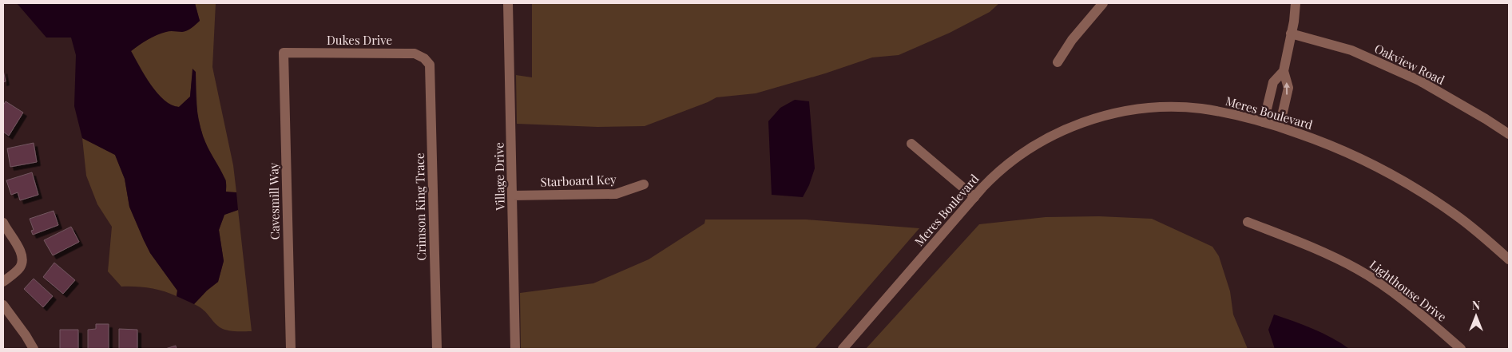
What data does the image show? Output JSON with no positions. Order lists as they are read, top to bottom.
{
  "streets": {
    "street": [
      "Dukes Drive",
      "Oakview Road",
      "Meres Boulevard",
      "Village Drive",
      "Starboard Key",
      "Cavesmill Way",
      "Crimson King Trace",
      "Lighthouse Drive"
    ]
  },
  "crossings": [
    ["Dukes Drive", "Cavesmill Way"],
    ["Dukes Drive", "Crimson King Trace"],
    ["Village Drive", "Starboard Key"]
  ],
  "north": "top"
}
